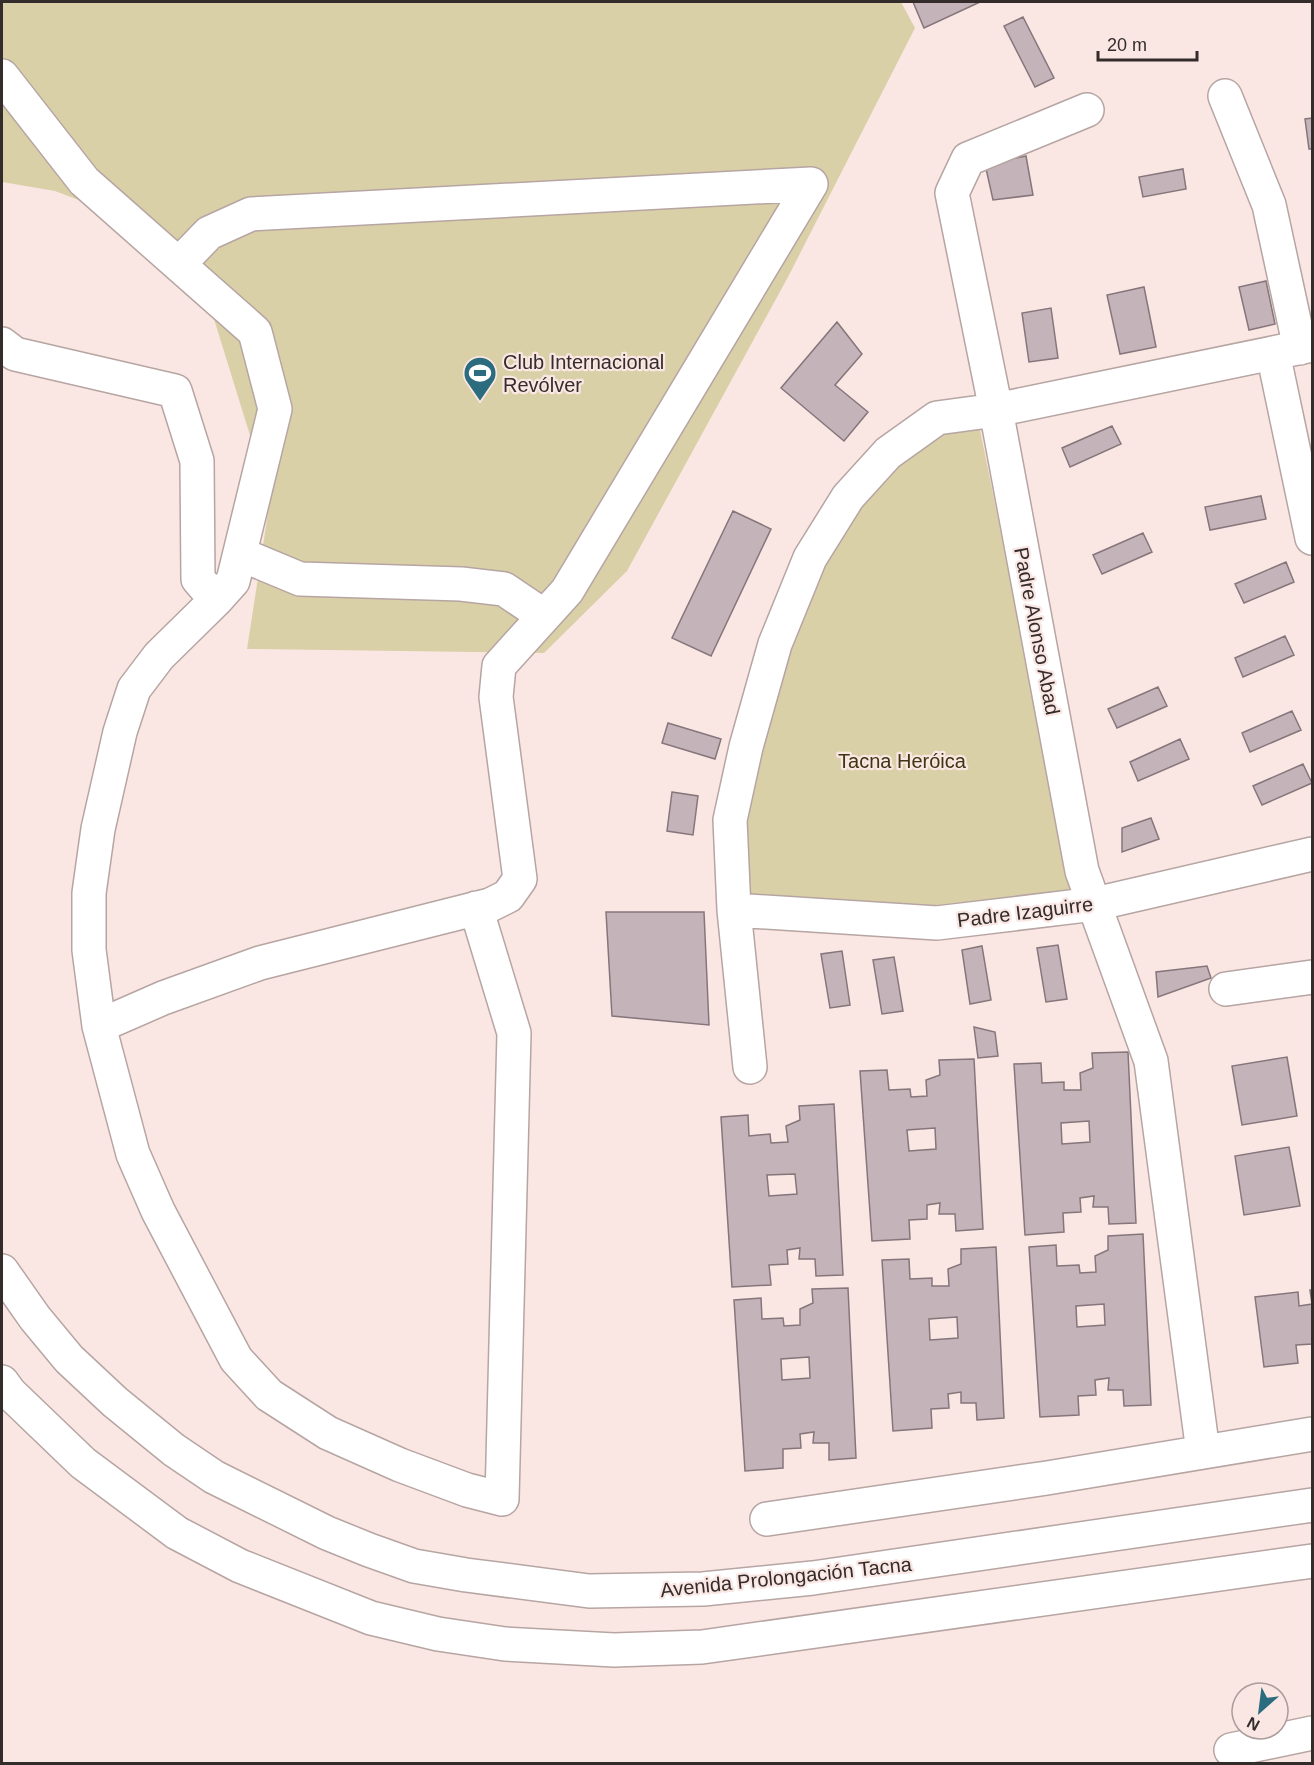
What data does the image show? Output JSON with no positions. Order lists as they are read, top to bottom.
{
  "streets": {
    "street": ["Padre Alonso Abad", "Padre Izaguirre", "Avenida Prolongación Tacna"]
  },
  "crossings": [
    ["Padre Alonso Abad", "Padre Izaguirre"]
  ],
  "parks": ["Tacna Heróica"],
  "places": {
    "sports": ["Club Internacional Revólver"]
  },
  "scale_bar": "20 m",
  "north": "bottom left"
}
